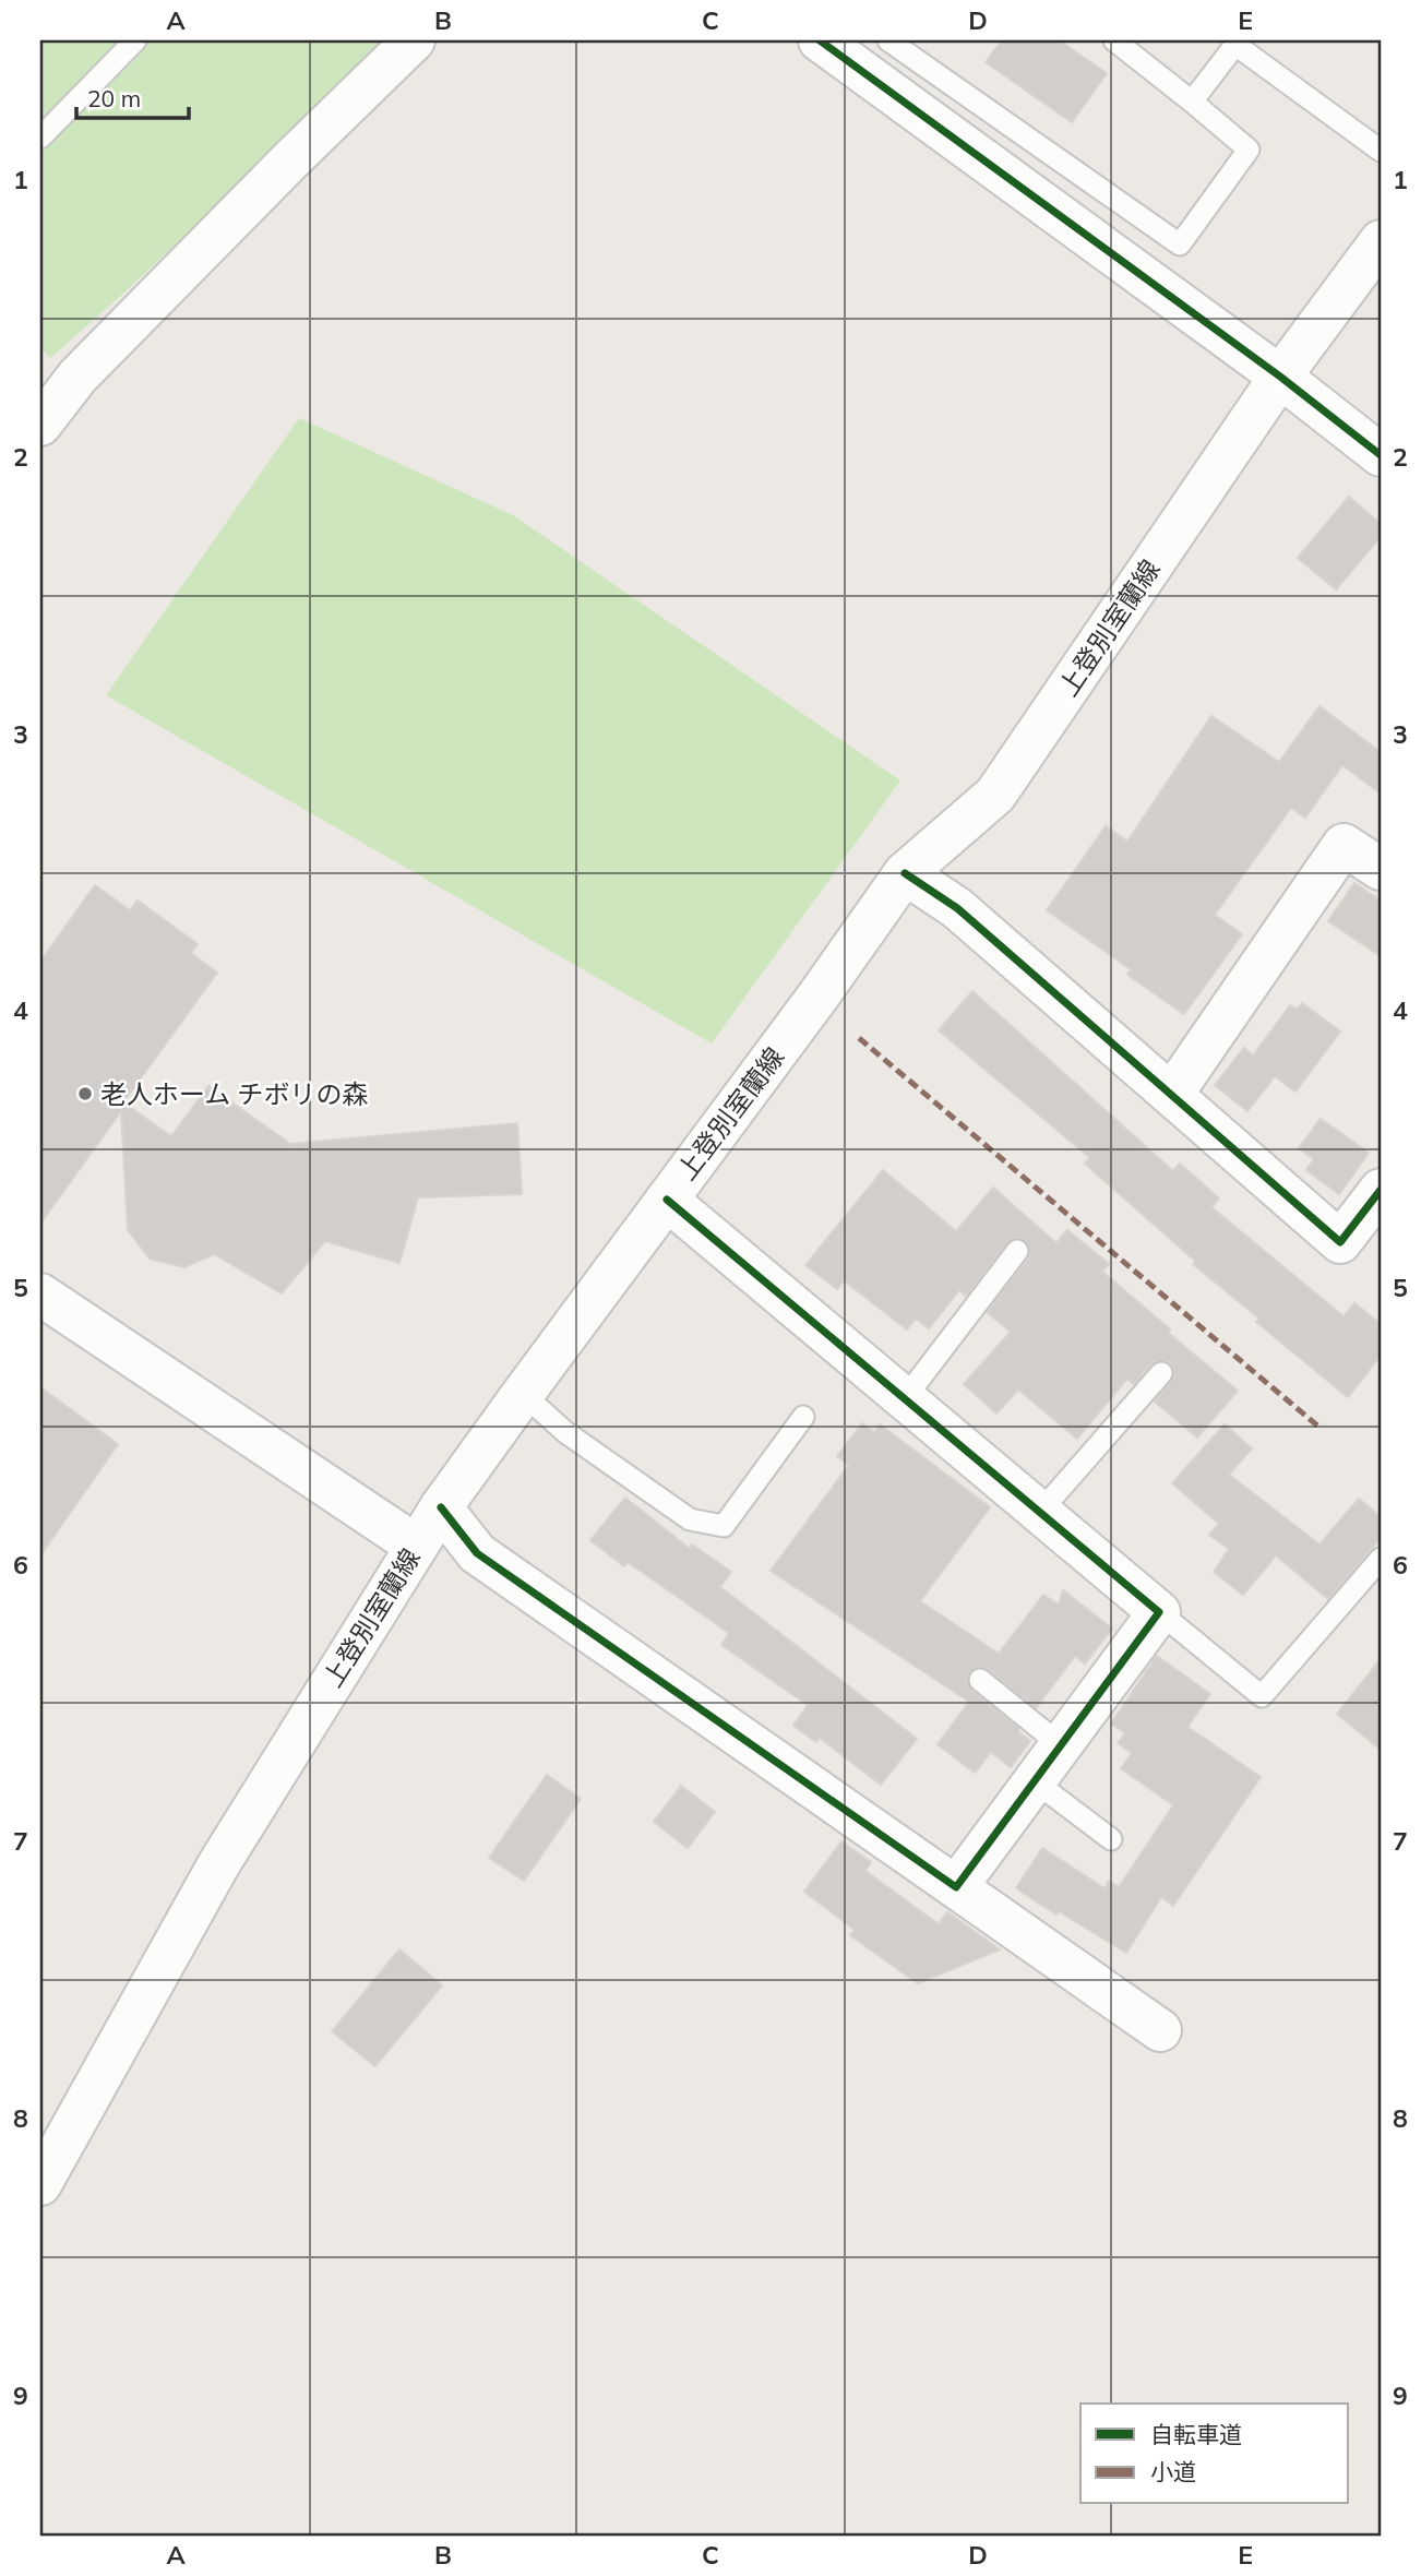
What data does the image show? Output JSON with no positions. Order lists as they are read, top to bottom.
{
  "streets": {
    "street": ["上登別室蘭線"]
  },
  "places": ["老人ホーム チボリの森"],
  "legend": ["自転車道", "小道"],
  "scale_bar": "20 m",
  "grid": {
    "columns": [
      "A",
      "B",
      "C",
      "D",
      "E"
    ],
    "rows": [
      "1",
      "2",
      "3",
      "4",
      "5",
      "6",
      "7",
      "8",
      "9"
    ]
  }
}
